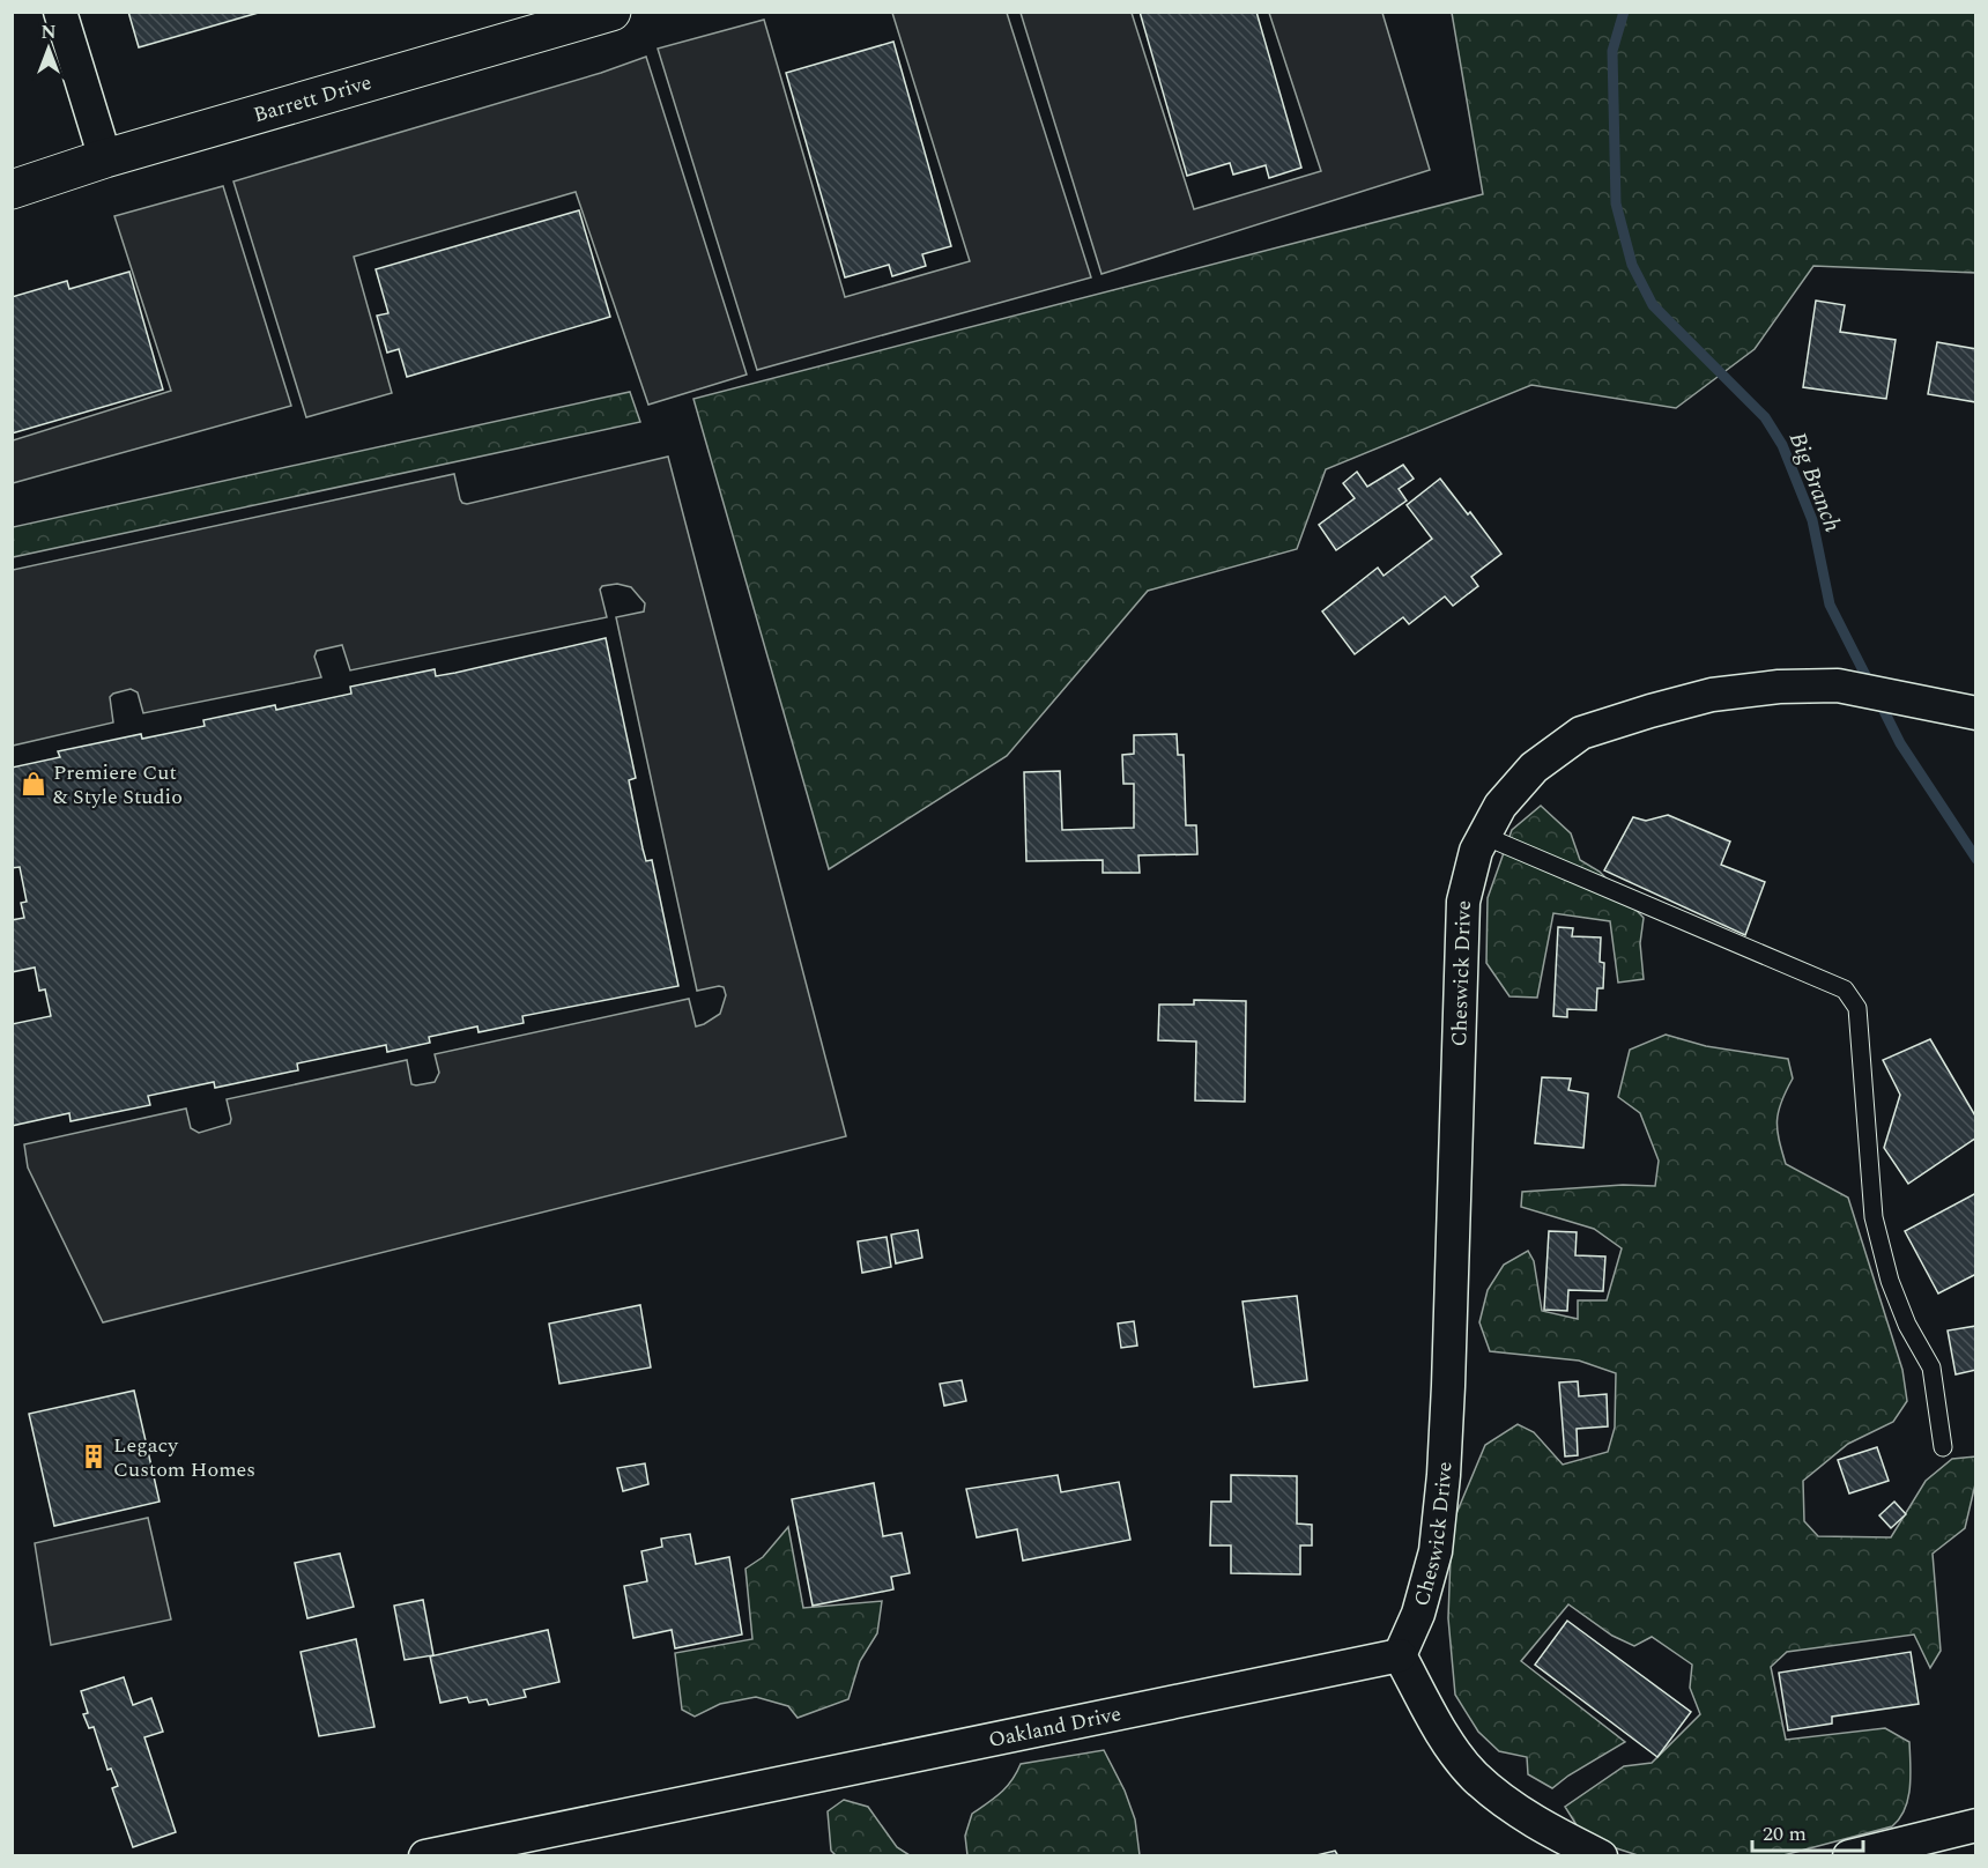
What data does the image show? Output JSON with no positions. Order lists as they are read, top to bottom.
{
  "streets": {
    "street": ["Barrett Drive", "Cheswick Drive", "Oakland Drive"]
  },
  "crossings": [
    ["Cheswick Drive", "Oakland Drive"]
  ],
  "water": ["Big Branch"],
  "places": {
    "shop": ["Premiere Cut & Style Studio"],
    "building": ["Legacy Custom Homes"]
  },
  "scale_bar": "20 m",
  "north": "top"
}
